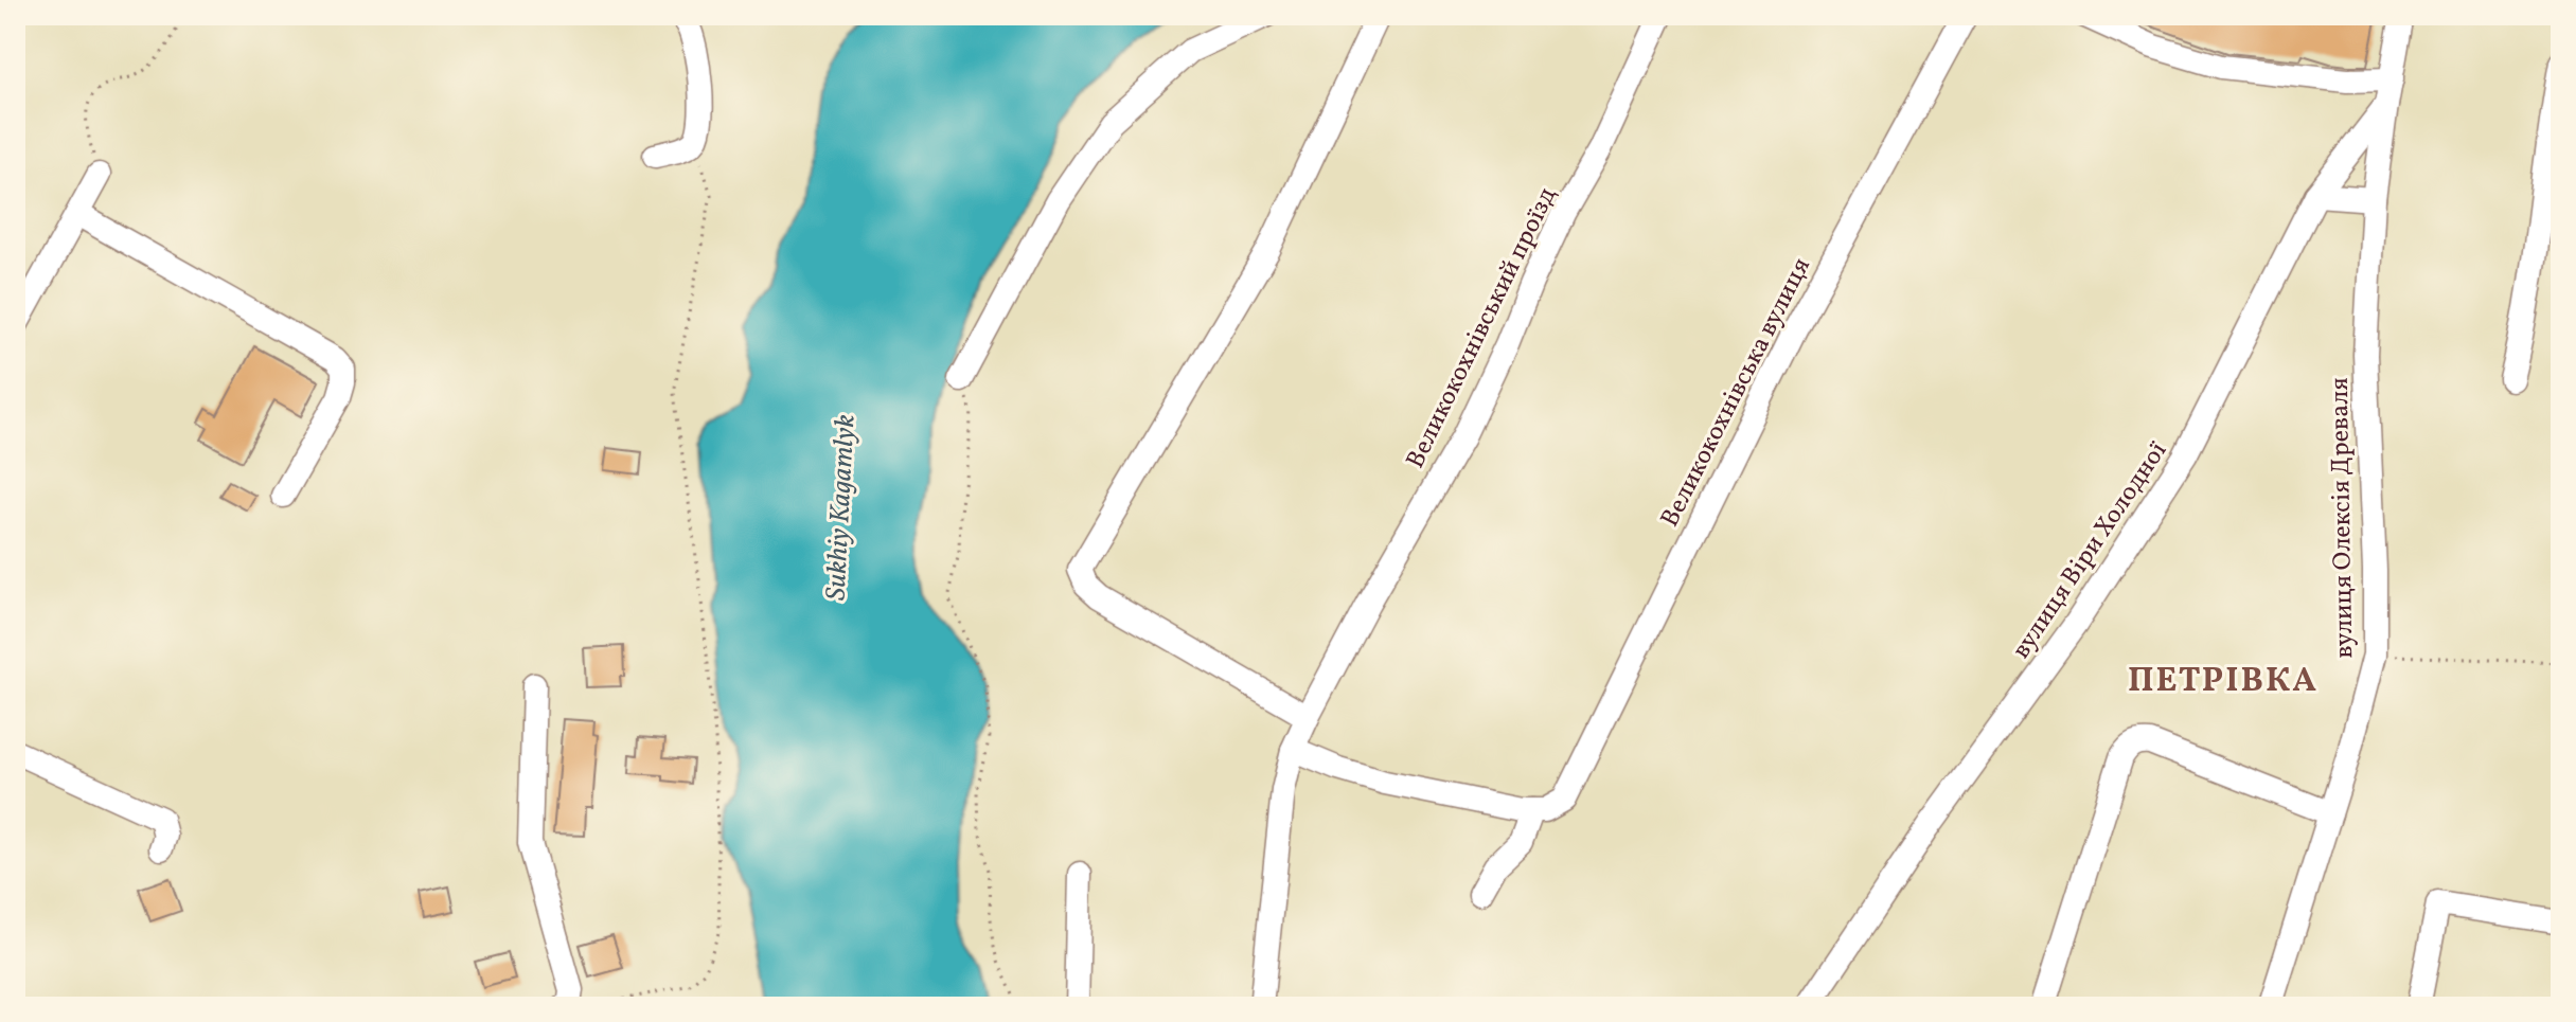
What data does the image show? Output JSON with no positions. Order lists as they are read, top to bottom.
{
  "streets": {
    "street": [
      "Великокохнівський проїзд",
      "Великокохнівська вулиця",
      "вулиця Олексія Древаля",
      "вулиця Віри Холодної"
    ]
  },
  "crossings": [
    ["вулиця Олексія Древаля", "вулиця Віри Холодної"]
  ],
  "districts": ["ПЕТРІВКА"],
  "water": ["Sukhiy Kagamlyk"]
}
